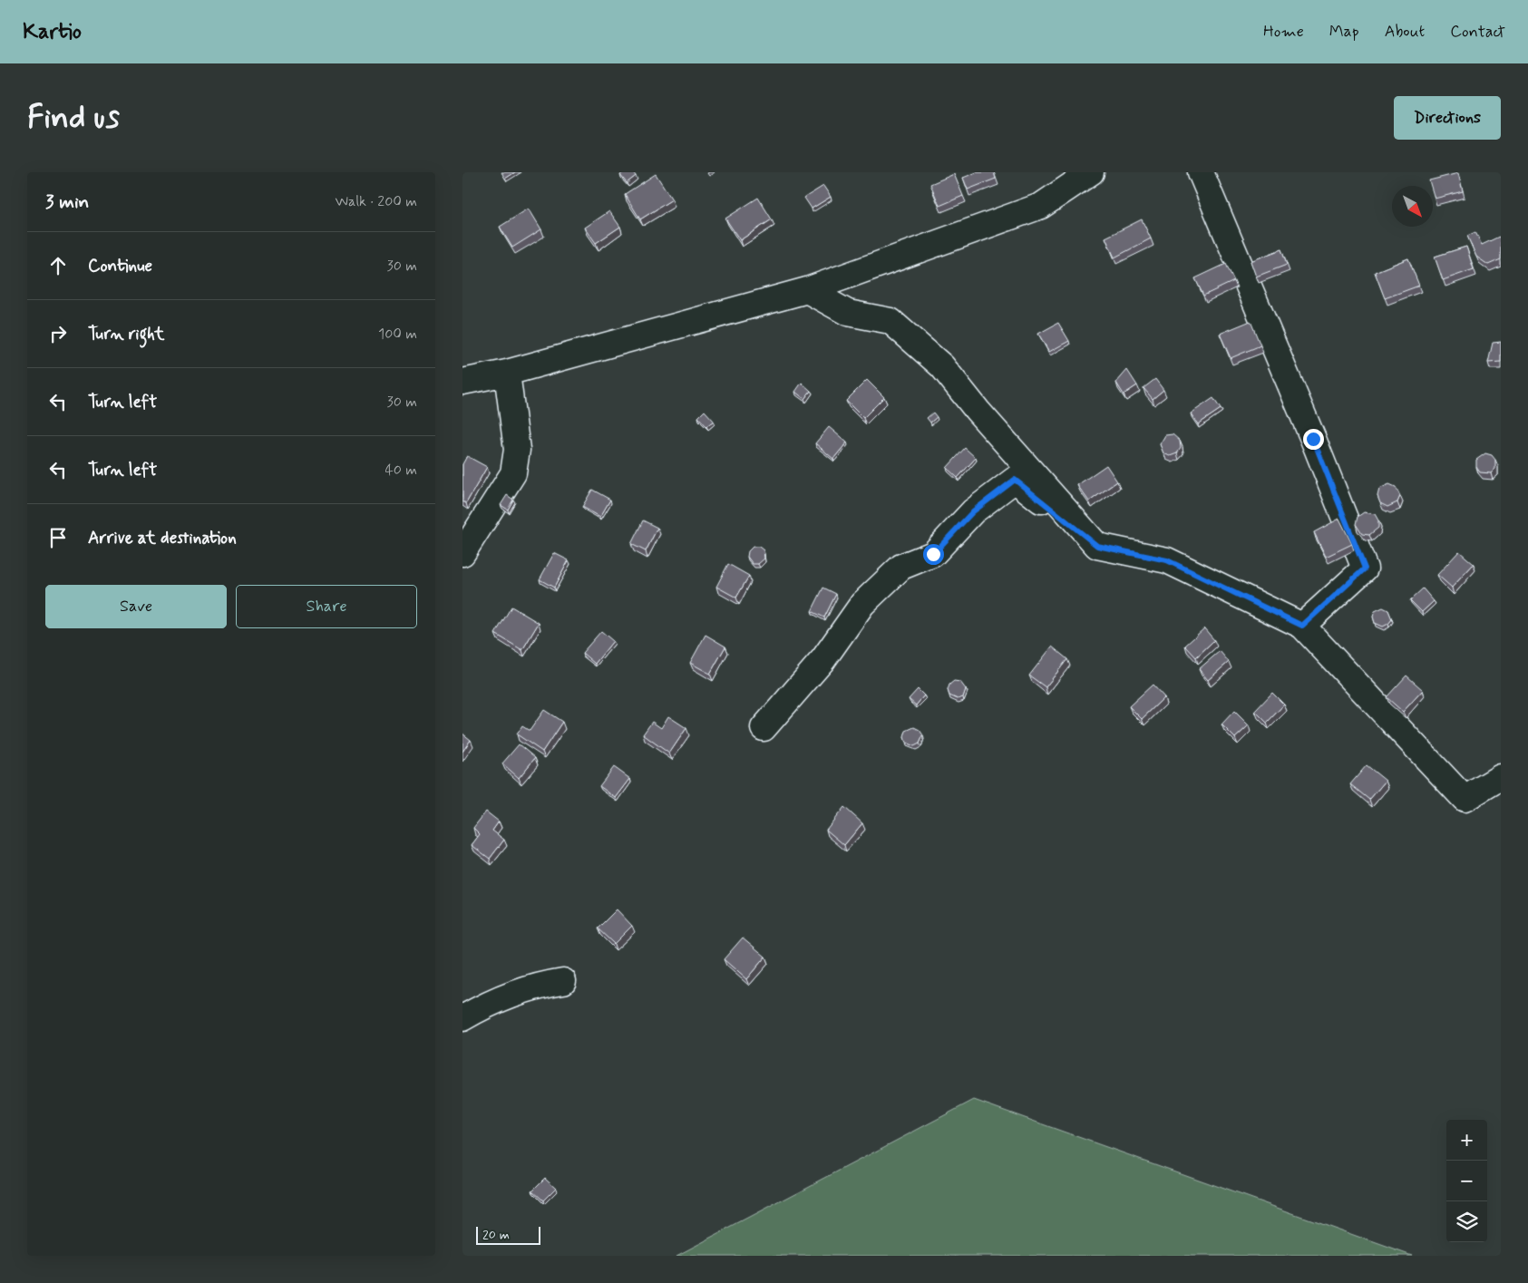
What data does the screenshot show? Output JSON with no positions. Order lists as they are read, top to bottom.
{
  "scale_bar": "20 m",
  "north": "bottom right",
  "page": {
    "header": "Kartio",
    "nav": [
      "Home",
      "Map",
      "About",
      "Contact"
    ],
    "buttons": [
      "Directions",
      ["Save", "Share"]
    ],
    "title": "Find us",
    "heading": ["3 min", "Walk · 200 m"],
    "list": [
      ["Continue", "30 m"],
      ["Turn right", "100 m"],
      ["Turn left", "30 m"],
      ["Turn left", "40 m"],
      "Arrive at destination"
    ],
    "map_buttons": ["+", "−"],
    "scale": "20 m"
  }
}
